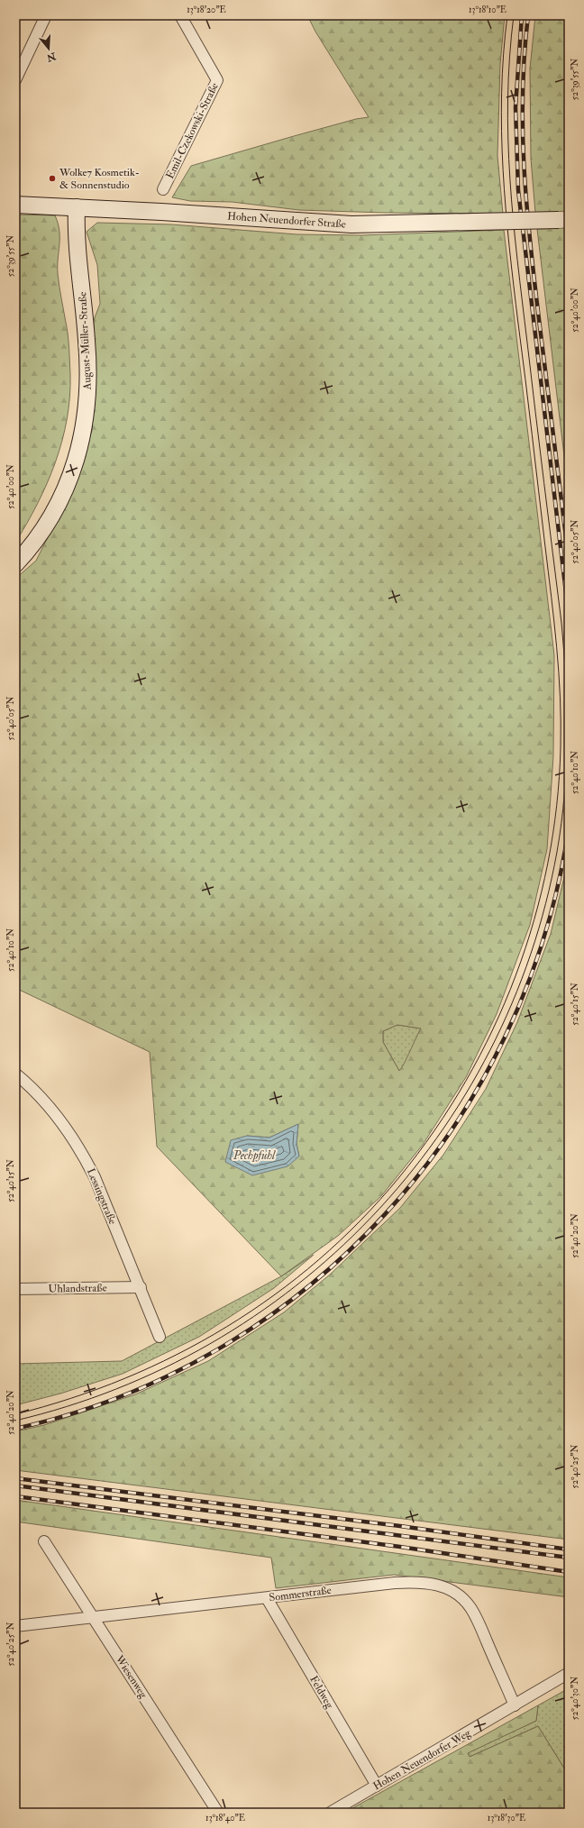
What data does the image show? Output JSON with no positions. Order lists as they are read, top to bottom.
{
  "streets": {
    "main road": ["Hohen Neuendorfer Straße", "August-Müller-Straße"],
    "street": [
      "Emil-Czekowski-Straße",
      "Lessingstraße",
      "Uhlandstraße",
      "Sommerstraße",
      "Wiesenweg",
      "Feldweg",
      "Hohen Neuendorfer Weg"
    ]
  },
  "crossings": [
    ["Hohen Neuendorfer Straße", "August-Müller-Straße"],
    ["Lessingstraße", "Uhlandstraße"],
    ["Sommerstraße", "Wiesenweg"],
    ["Sommerstraße", "Feldweg"],
    ["Sommerstraße", "Hohen Neuendorfer Weg"],
    ["Feldweg", "Hohen Neuendorfer Weg"]
  ],
  "water": ["Pechpfuhl"],
  "places": ["Wolke7 Kosmetik- & Sonnenstudio"],
  "north": "bottom",
  "coordinates": [
    "13°18'20\"E",
    "13°18'10\"E",
    "52°39'55\"N",
    "52°40'00\"N",
    "52°40'05\"N",
    "52°40'10\"N",
    "52°40'15\"N",
    "52°40'20\"N",
    "52°40'25\"N",
    "52°40'30\"N",
    "13°18'40\"E",
    "13°18'30\"E"
  ]
}
